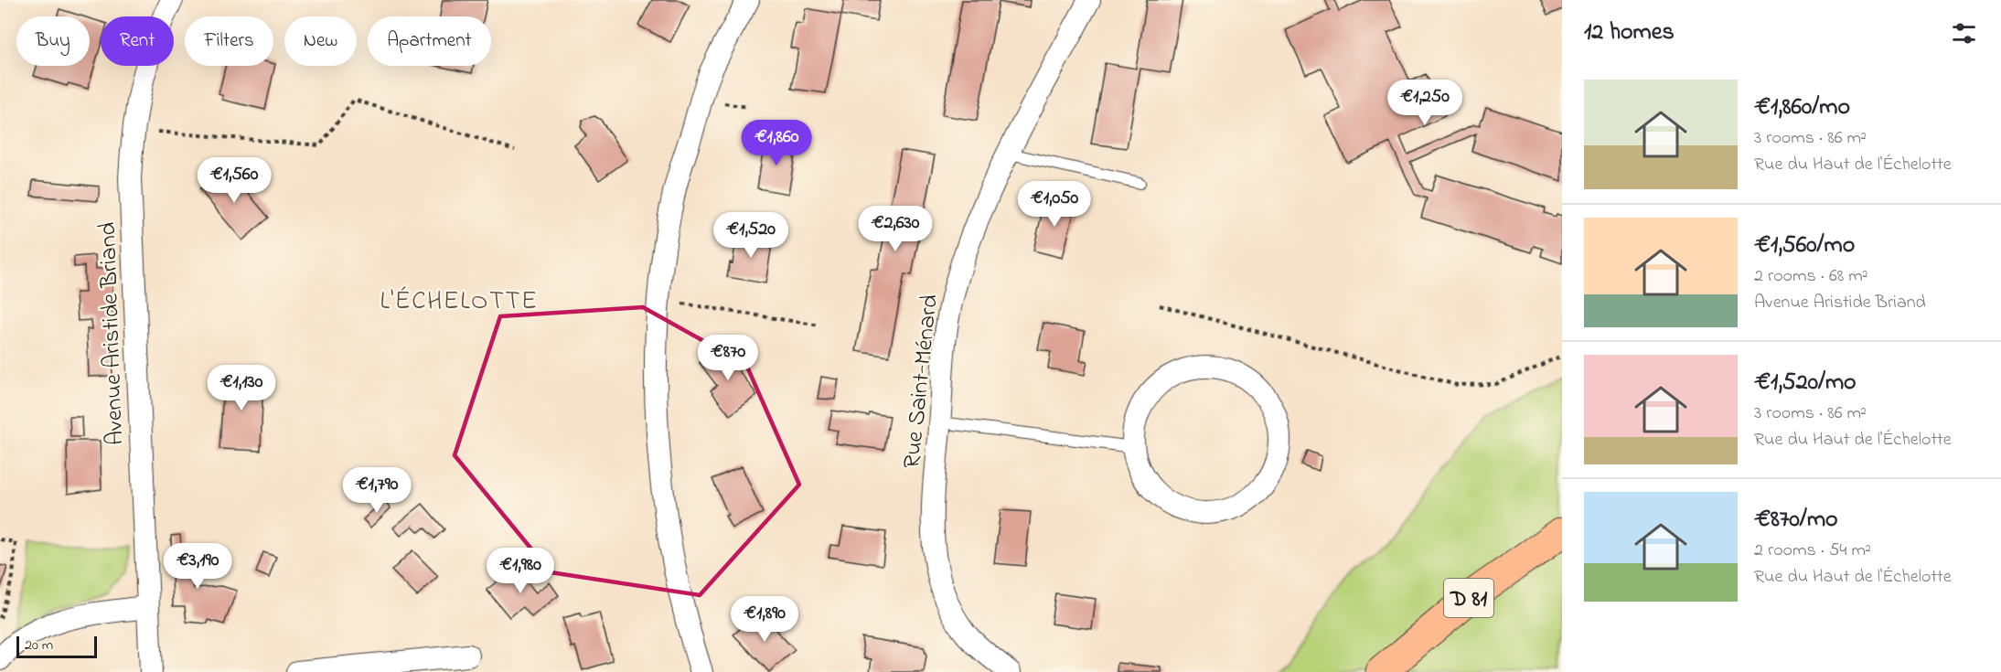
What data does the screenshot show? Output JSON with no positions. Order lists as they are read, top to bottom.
{
  "streets": {
    "main road": ["D 81"],
    "street": ["Avenue Aristide Briand", "Rue Saint-Ménard"]
  },
  "districts": ["L'ÉCHELOTTE"],
  "scale_bar": "20 m",
  "page": {
    "heading": "12 homes",
    "chip": [
      "Buy",
      "Rent",
      "Filters",
      "New",
      "Apartment"
    ],
    "list": [
      {
        "name": "€1,860/mo",
        "note": "3 rooms · 86 m² · Rue du Haut de l'Échelotte"
      },
      {
        "name": "€1,560/mo",
        "note": "2 rooms · 68 m² · Avenue Aristide Briand"
      },
      {
        "name": "€1,520/mo",
        "note": "3 rooms · 86 m² · Rue du Haut de l'Échelotte"
      },
      {
        "name": "€870/mo",
        "note": "2 rooms · 54 m² · Rue du Haut de l'Échelotte"
      }
    ],
    "price": [
      "€1,250",
      "€1,860",
      "€1,560",
      "€1,050",
      "€2,630",
      "€1,520",
      "€870",
      "€1,130",
      "€1,790",
      "€3,190",
      "€1,980",
      "€1,890"
    ],
    "scale": "20 m"
  }
}
